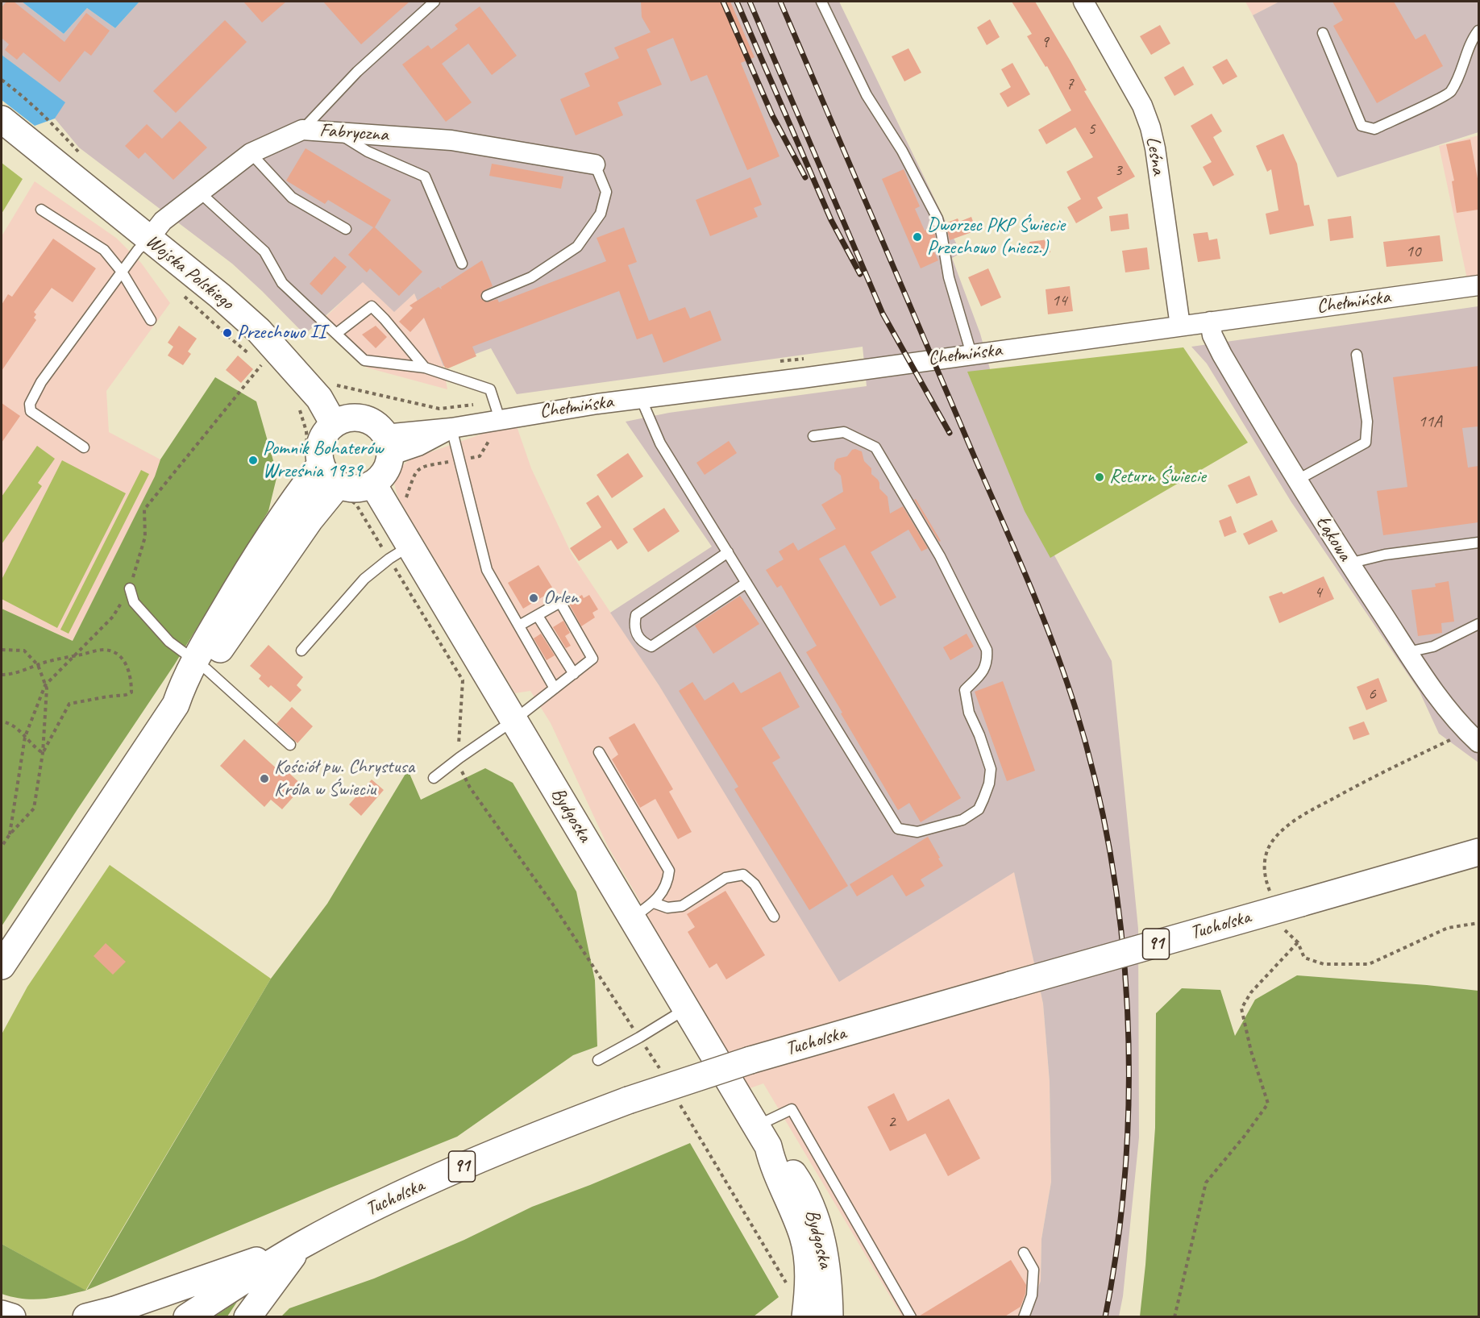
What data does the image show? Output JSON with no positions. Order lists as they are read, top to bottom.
{
  "streets": {
    "street": [
      "Fabryczna",
      "Leśna",
      "Wojska Polskiego",
      "Chełmińska",
      "Łąkowa",
      "Bydgoska",
      "Tucholska",
      "91"
    ]
  },
  "crossings": [
    ["Fabryczna", "Wojska Polskiego"],
    ["Leśna", "Chełmińska"],
    ["Wojska Polskiego", "Chełmińska"],
    ["Wojska Polskiego", "Bydgoska"],
    ["Chełmińska", "Łąkowa"],
    ["Chełmińska", "Bydgoska"]
  ],
  "places": [
    "Dworzec PKP Świecie Przechowo (niecz.)",
    "Przechowo II",
    "Pomnik Bohaterów Września 1939",
    "Return Świecie",
    "Orlen",
    "Kościół pw. Chrystusa Króla w Świeciu"
  ],
  "house_numbers": [
    "9",
    "7",
    "5",
    "3",
    "10",
    "14",
    "11A",
    "4",
    "6",
    "2"
  ]
}
